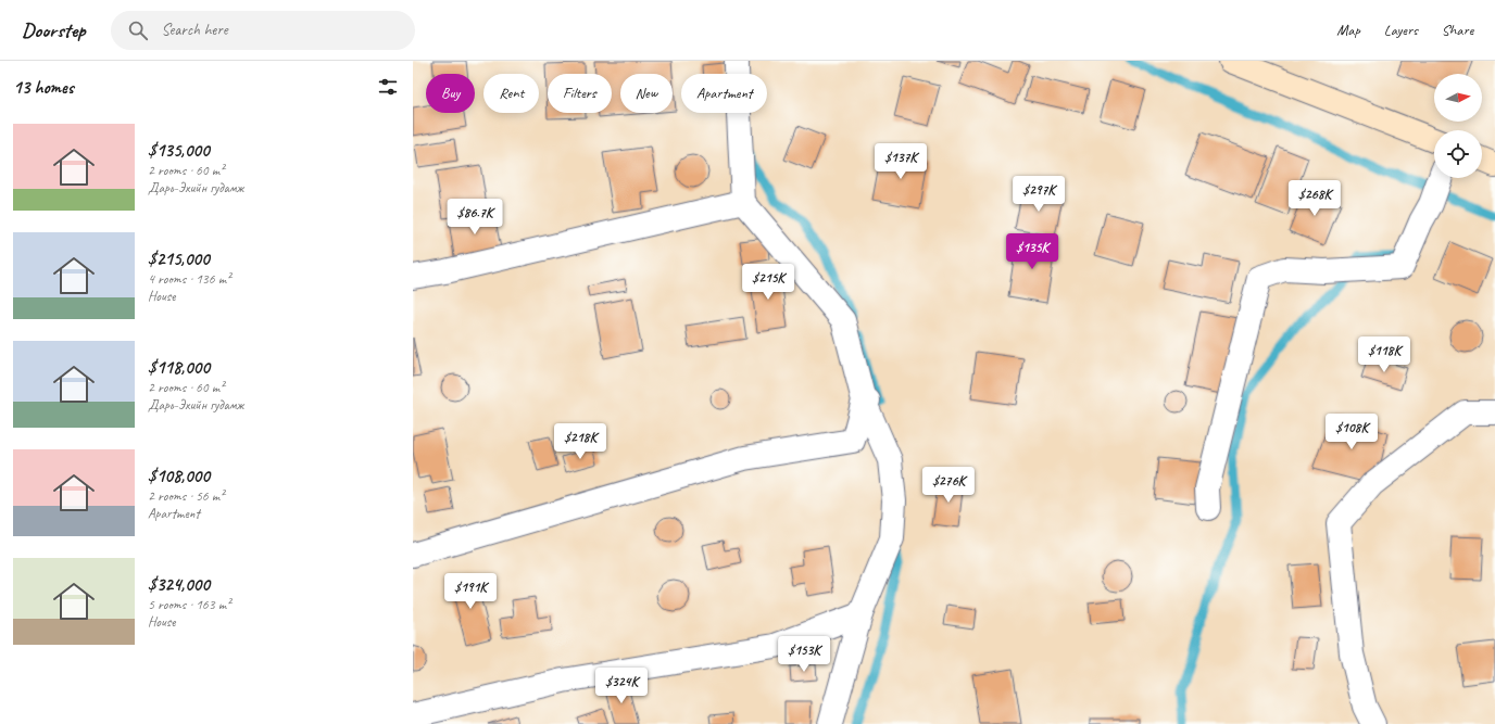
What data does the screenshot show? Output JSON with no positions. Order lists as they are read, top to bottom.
{
  "north": "right",
  "page": {
    "header": "Doorstep",
    "search": "Search here",
    "nav": ["Map", "Layers", "Share"],
    "heading": "13 homes",
    "chip": [
      "Buy",
      "Rent",
      "Filters",
      "New",
      "Apartment"
    ],
    "list": [
      {
        "name": "$135,000",
        "note": "2 rooms · 60 m² · Дарь-Эхийн гудамж"
      },
      {
        "name": "$215,000",
        "note": "4 rooms · 136 m² · House"
      },
      {
        "name": "$118,000",
        "note": "2 rooms · 60 m² · Дарь-Эхийн гудамж"
      },
      {
        "name": "$108,000",
        "note": "2 rooms · 56 m² · Apartment"
      },
      {
        "name": "$324,000",
        "note": "5 rooms · 163 m² · House"
      }
    ],
    "price": [
      "$137K",
      "$297K",
      "$268K",
      "$86.7K",
      "$135K",
      "$215K",
      "$118K",
      "$108K",
      "$218K",
      "$276K",
      "$191K",
      "$153K",
      "$324K"
    ]
  }
}
